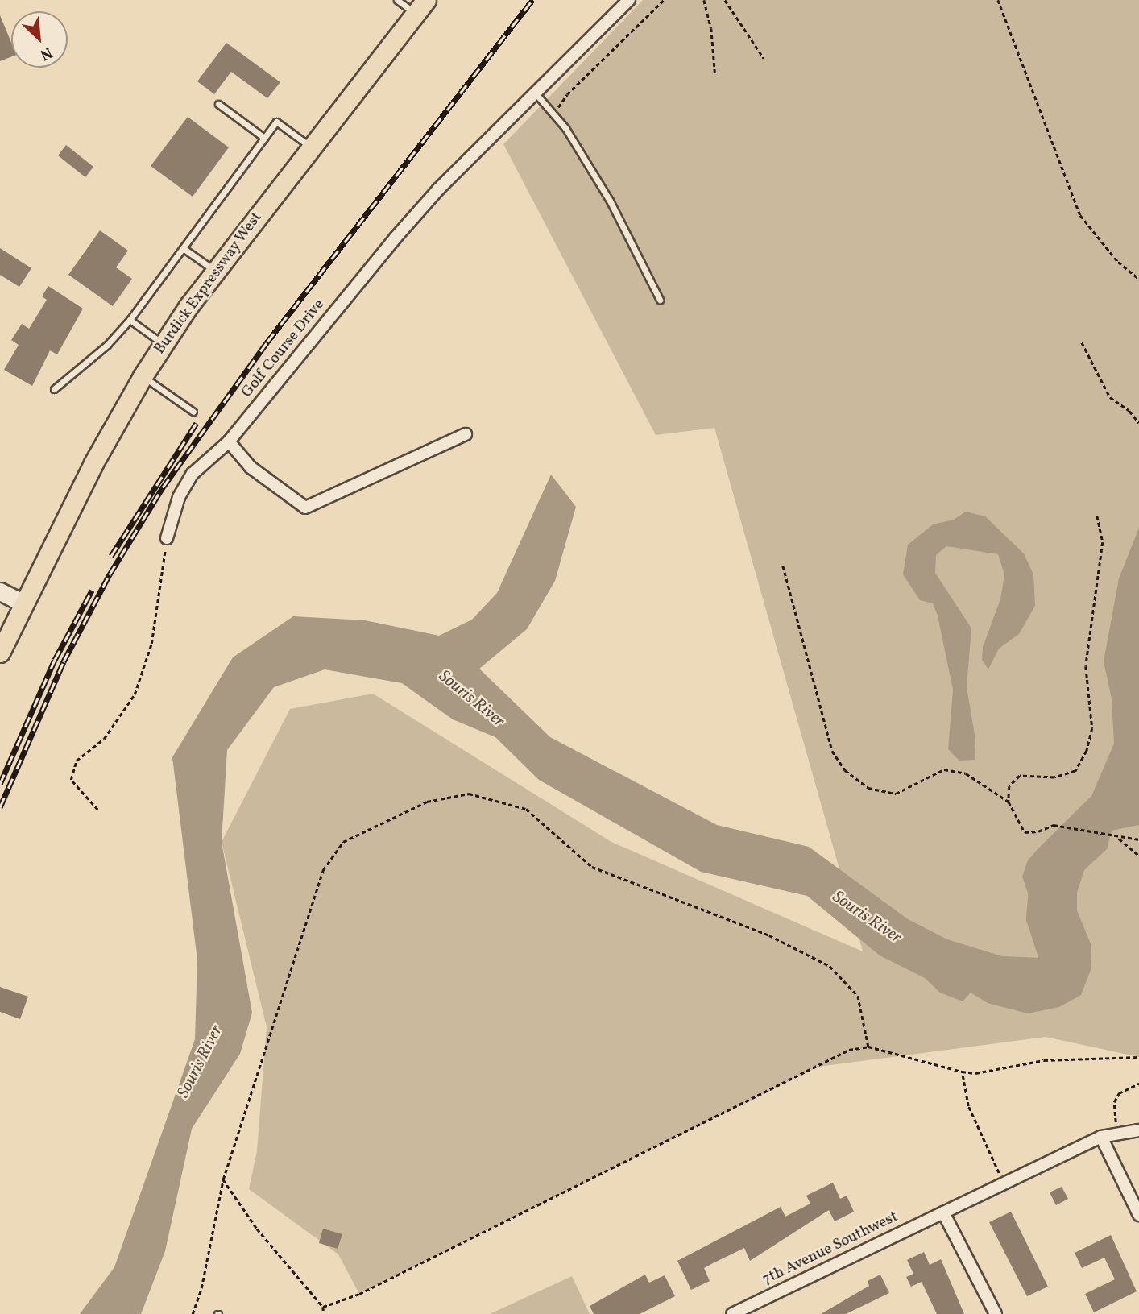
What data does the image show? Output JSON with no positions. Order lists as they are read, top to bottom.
{
  "streets": {
    "main road": ["Burdick Expressway West"],
    "street": ["Golf Course Drive", "7th Avenue Southwest"]
  },
  "water": ["Souris River"],
  "north": "bottom right"
}
